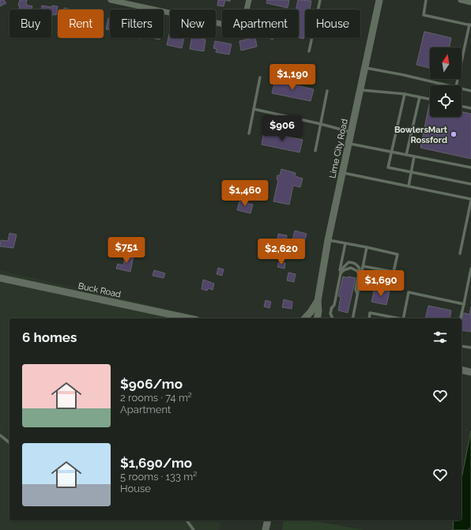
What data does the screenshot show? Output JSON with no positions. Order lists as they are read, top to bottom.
{
  "streets": {
    "street": ["Lime City Road", "Buck Road"]
  },
  "places": ["BowlersMart Rossford"],
  "north": "top",
  "page": {
    "chip": [
      "Buy",
      "Rent",
      "Filters",
      "New",
      "Apartment",
      "House"
    ],
    "price": [
      "$1,190",
      "$906",
      "$1,460",
      "$751",
      "$2,620",
      "$1,690"
    ],
    "heading": "6 homes",
    "list": [
      {
        "name": "$906/mo",
        "note": "2 rooms · 74 m² · Apartment"
      },
      {
        "name": "$1,690/mo",
        "note": "5 rooms · 133 m² · House"
      }
    ]
  }
}
